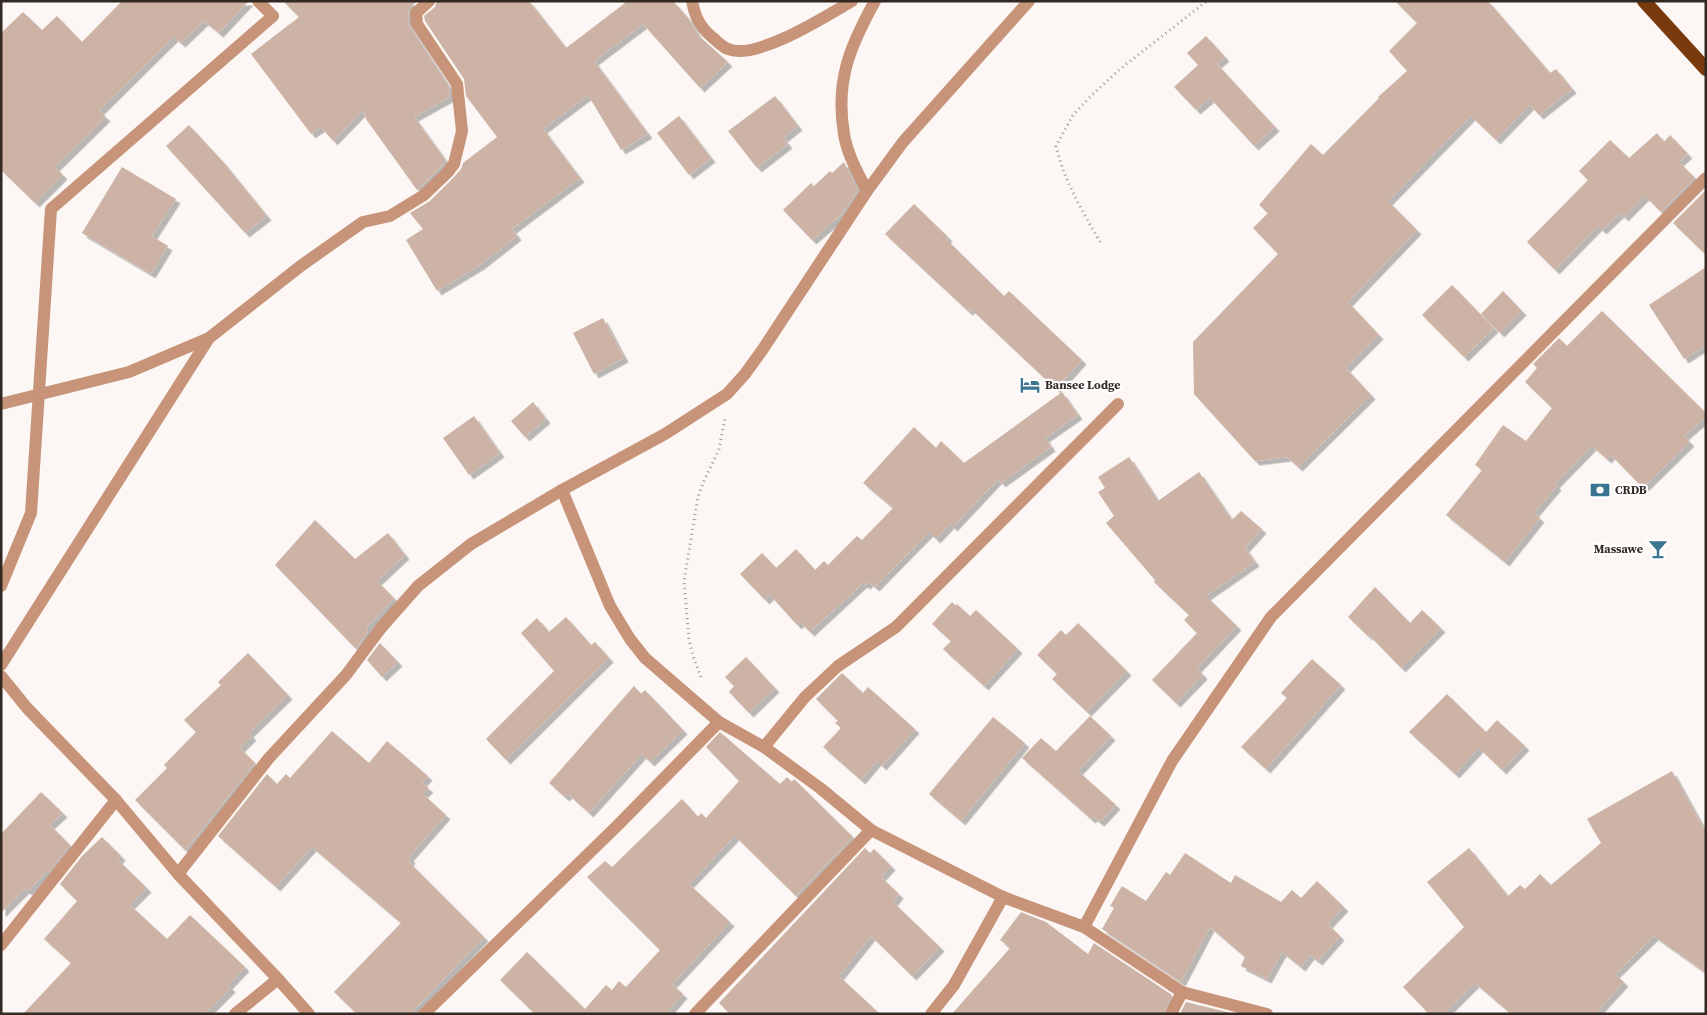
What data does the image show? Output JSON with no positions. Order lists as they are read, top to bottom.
{
  "places": {
    "hotel": ["Bansee Lodge"],
    "bank": ["CRDB"],
    "bar": ["Massawe"]
  }
}
